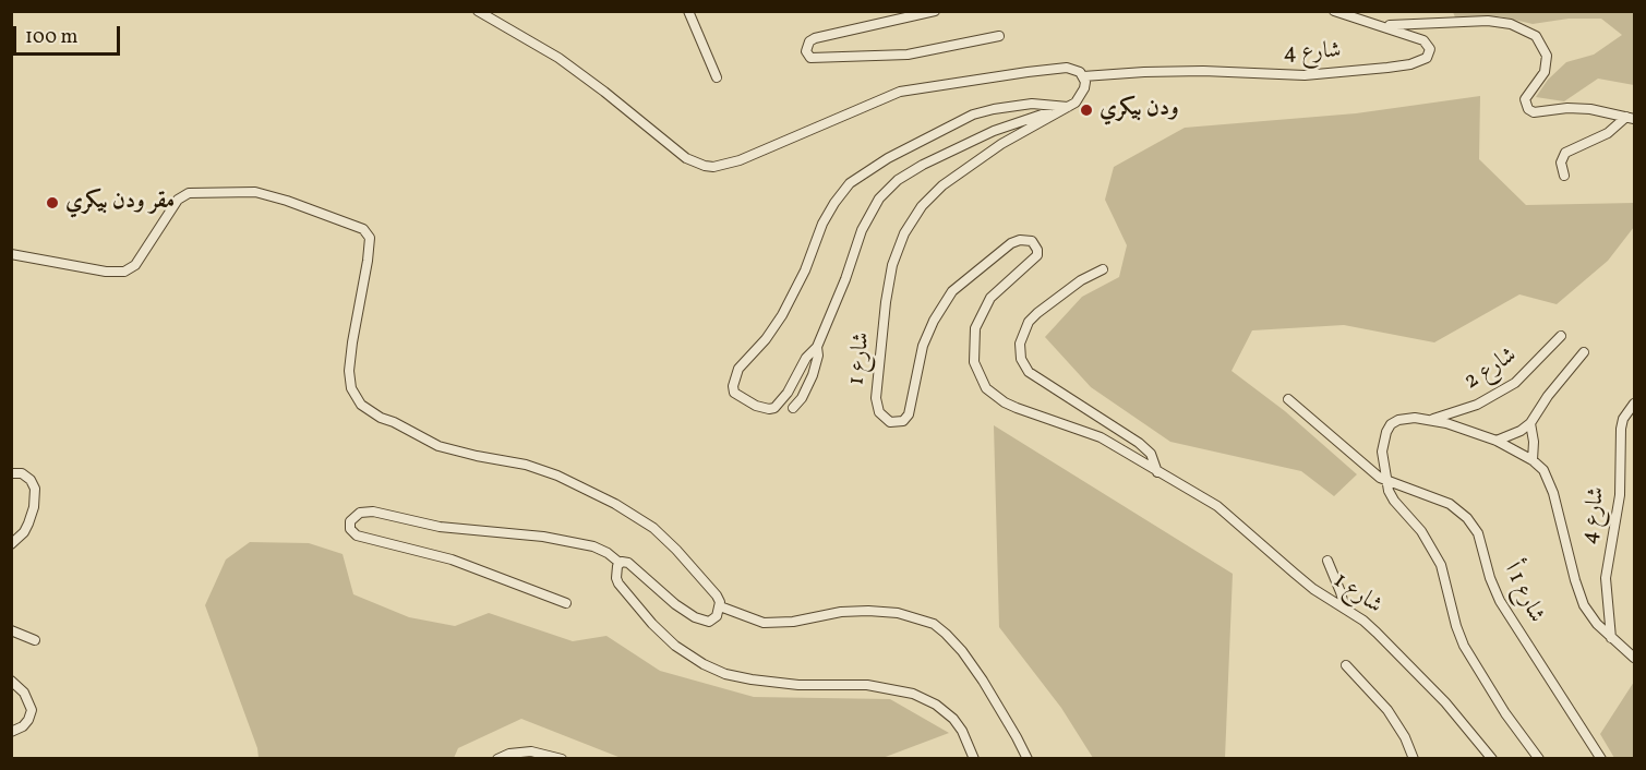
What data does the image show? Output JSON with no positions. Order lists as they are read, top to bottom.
{
  "streets": {
    "street": [
      "شارع 4",
      "شارع 1",
      "شارع 2",
      "شارع 1 أ"
    ]
  },
  "crossings": [
    ["شارع 4", "شارع 1"]
  ],
  "places": ["ودن بيكري", "مقر ودن بيكري"],
  "scale_bar": "100 m"
}
